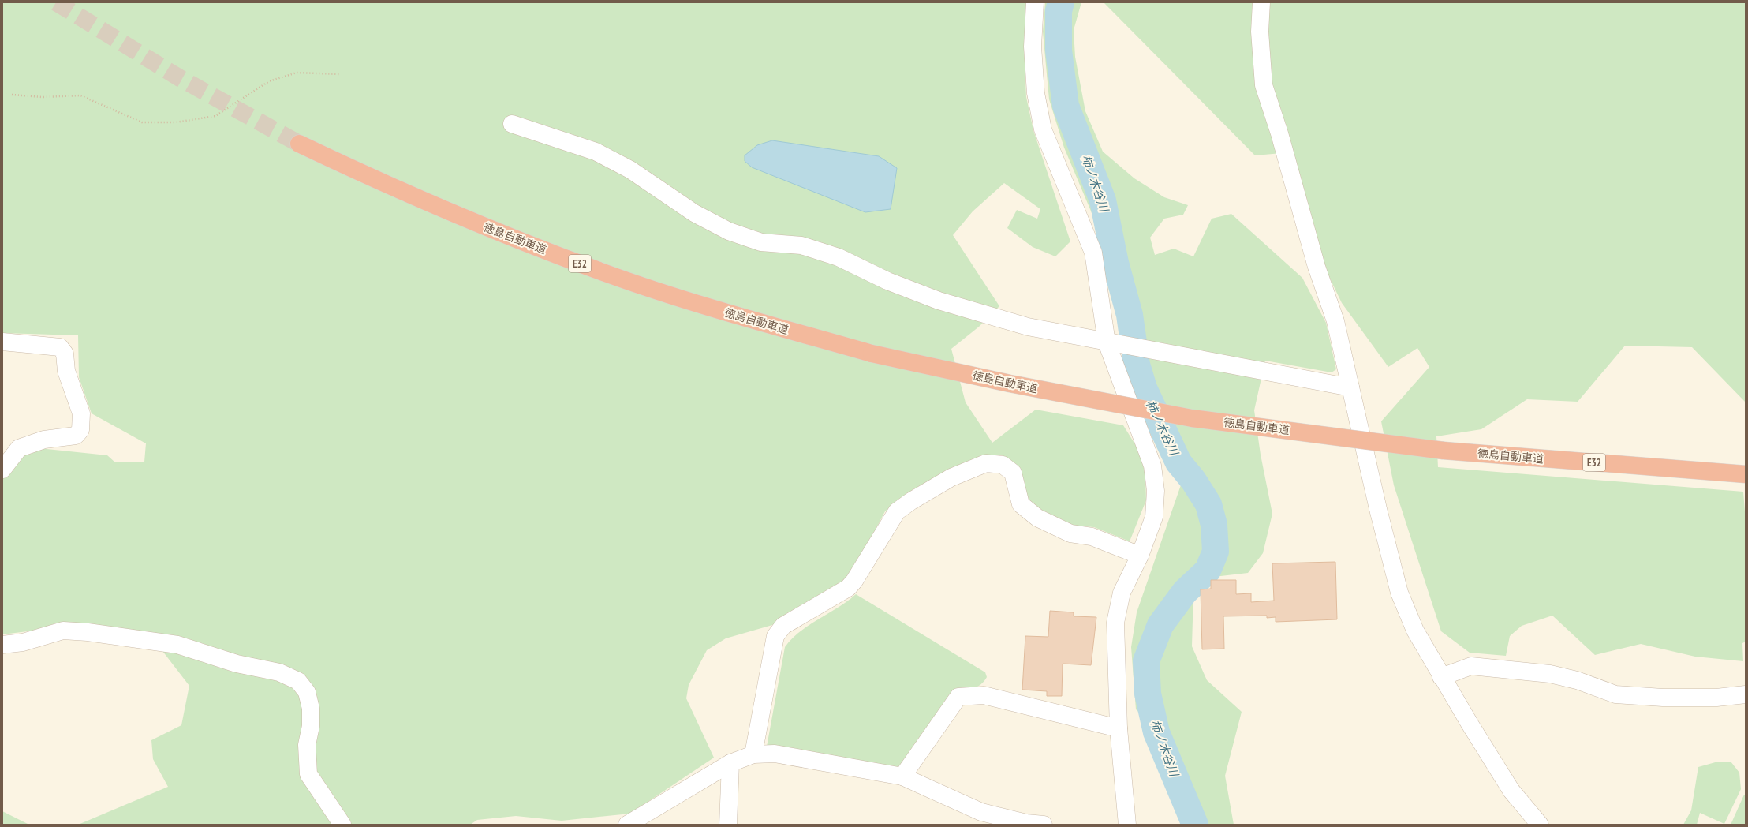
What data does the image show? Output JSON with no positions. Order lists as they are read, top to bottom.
{
  "streets": {
    "highway": ["徳島自動車道", "E32"]
  },
  "water": ["柿ノ木谷川"]
}
